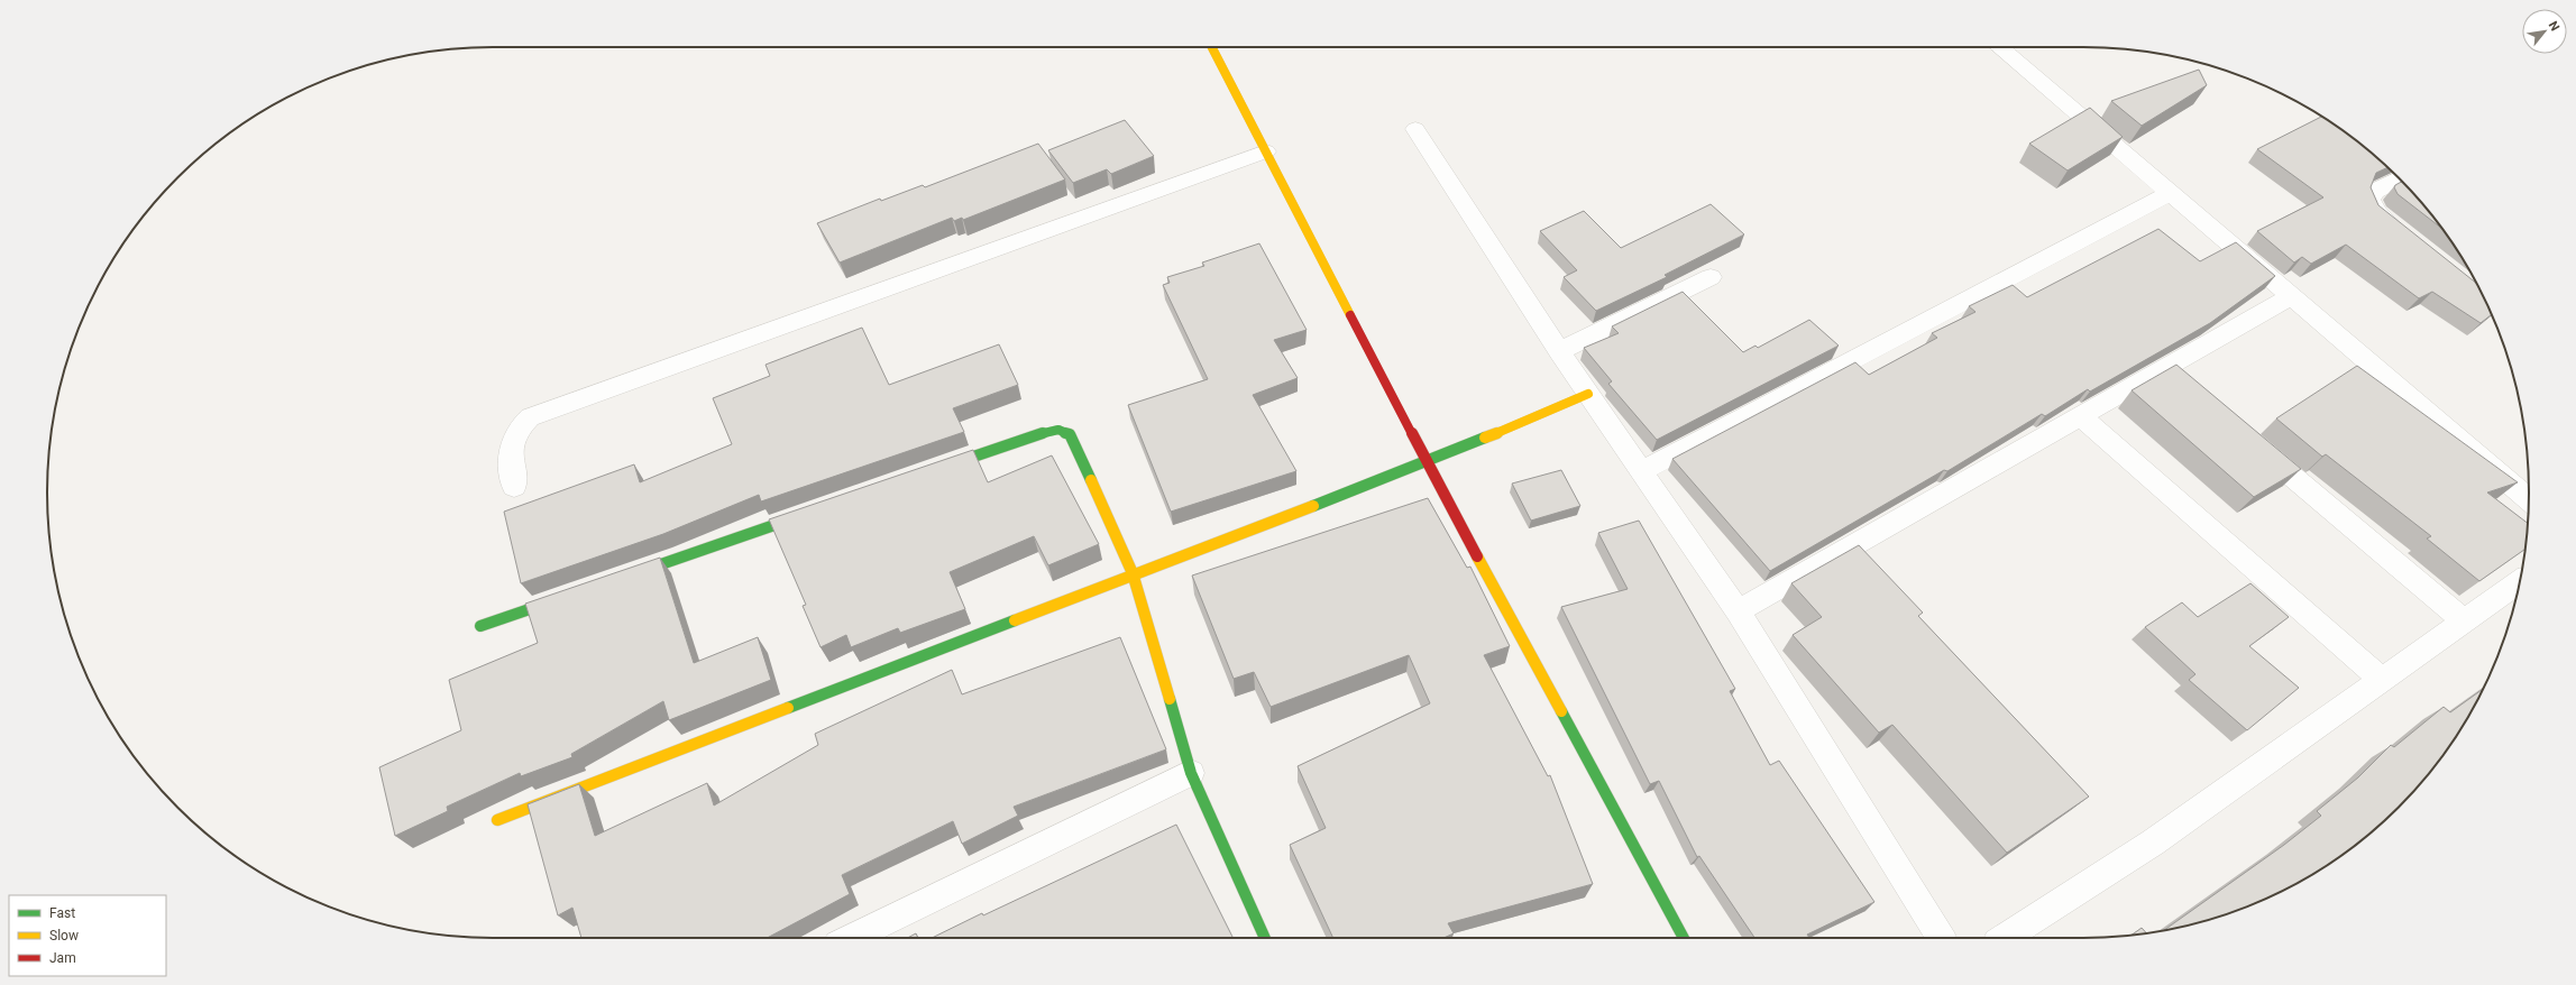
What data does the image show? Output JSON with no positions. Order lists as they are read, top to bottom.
{
  "legend": ["Fast", "Slow", "Jam"],
  "north": "top right"
}
